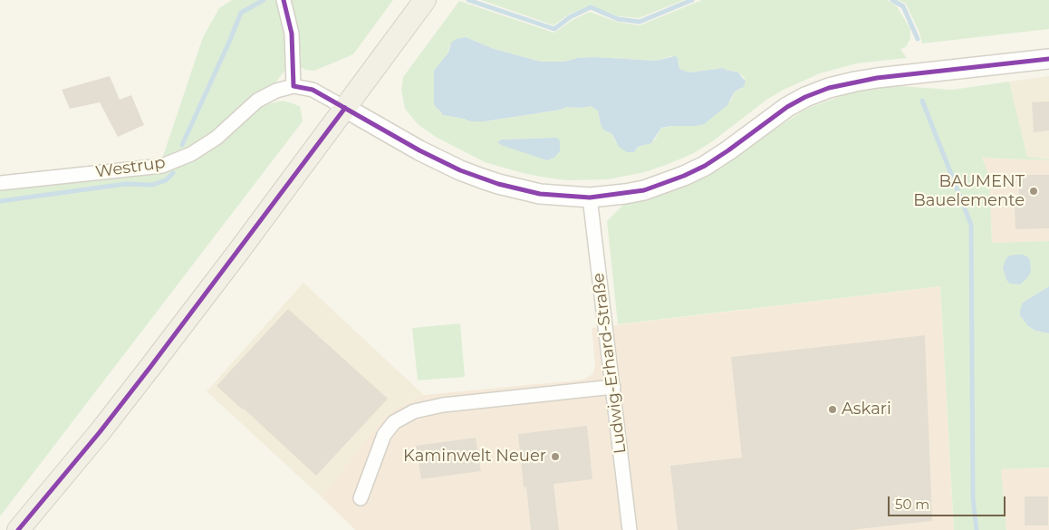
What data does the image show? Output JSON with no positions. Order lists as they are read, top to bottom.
{
  "streets": {
    "street": ["Westrup", "Ludwig-Erhard-Straße"]
  },
  "places": ["BAUMENT Bauelemente", "Askari", "Kaminwelt Neuer"],
  "scale_bar": "50 m"
}
